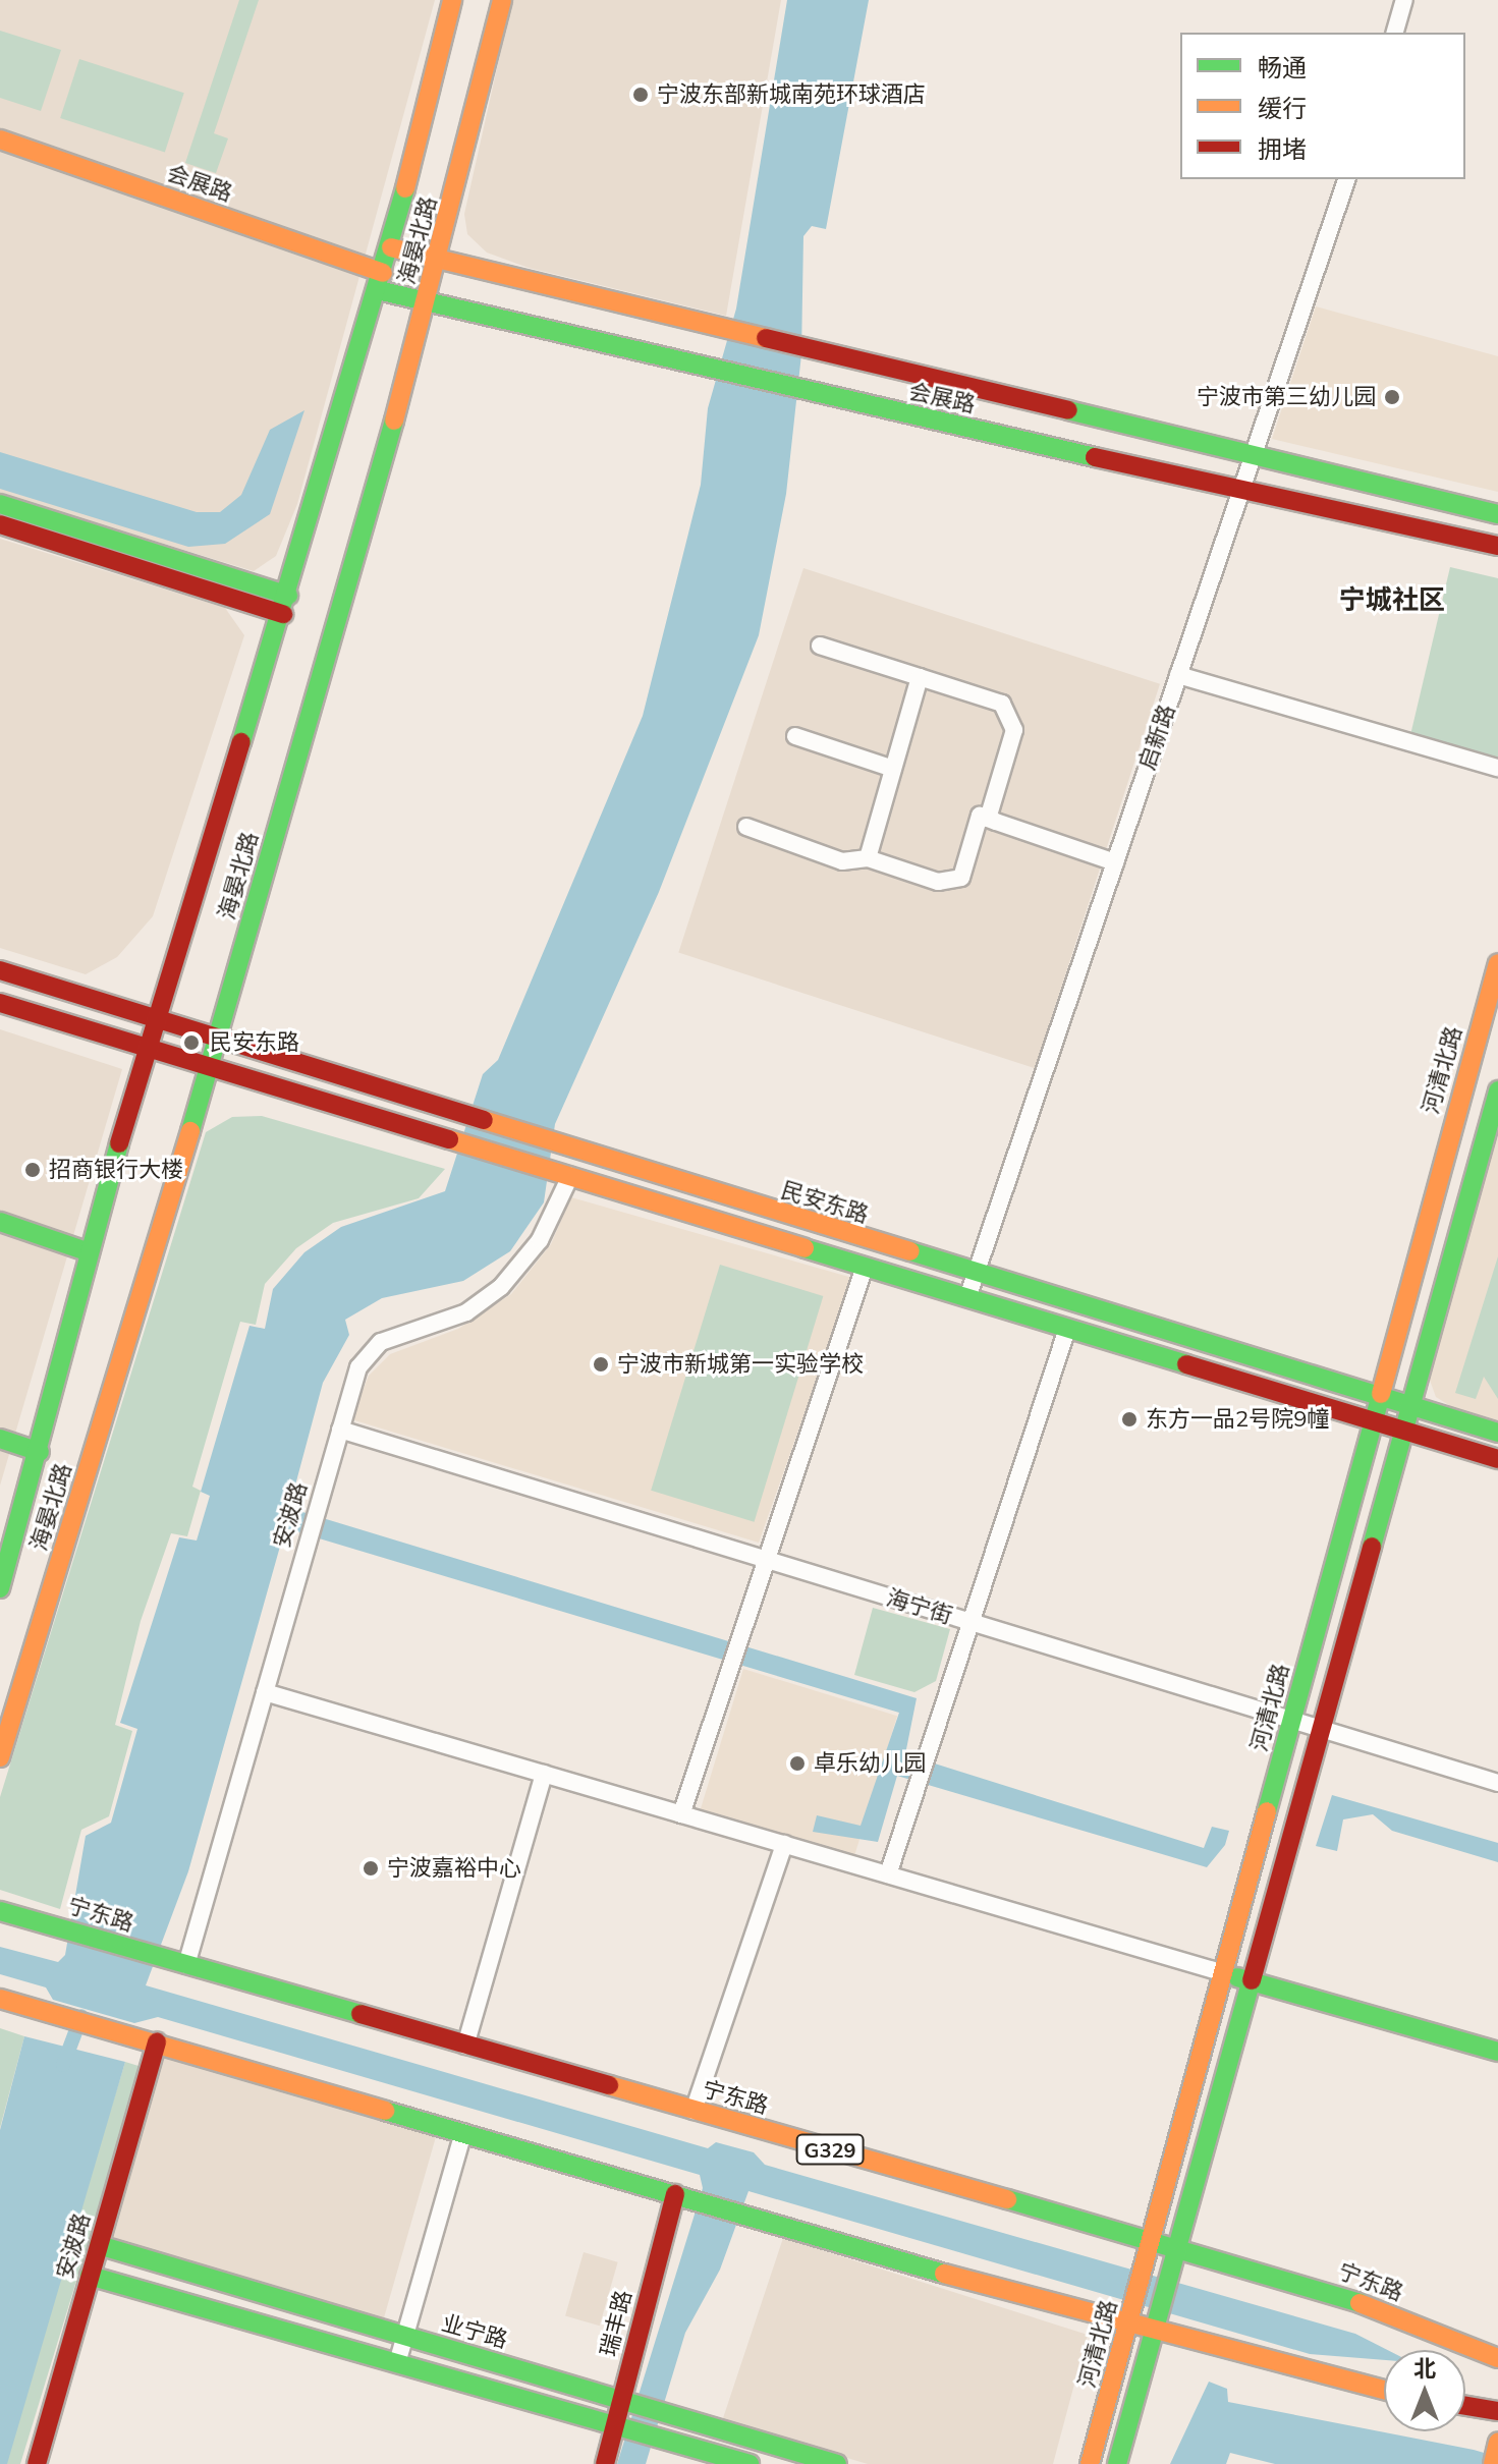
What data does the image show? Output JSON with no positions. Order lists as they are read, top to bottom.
{
  "streets": {
    "main road": [
      "会展路",
      "海晏北路",
      "河清北路",
      "民安东路",
      "安波路",
      "宁东路",
      "G329",
      "瑞丰路",
      "业宁路"
    ],
    "street": ["启新路", "海宁街"]
  },
  "crossings": [
    ["会展路", "海晏北路"],
    ["会展路", "启新路"],
    ["海晏北路", "民安东路"],
    ["启新路", "民安东路"],
    ["河清北路", "民安东路"],
    ["河清北路", "海宁街"],
    ["河清北路", "宁东路"],
    ["安波路", "海宁街"],
    ["安波路", "宁东路"],
    ["安波路", "业宁路"],
    ["瑞丰路", "业宁路"]
  ],
  "districts": ["宁城社区"],
  "places": [
    "宁波东部新城南苑环球酒店",
    "宁波市第三幼儿园",
    "民安东路",
    "招商银行大楼",
    "宁波市新城第一实验学校",
    "东方一品2号院9幢",
    "卓乐幼儿园",
    "宁波嘉裕中心"
  ],
  "legend": ["畅通", "缓行", "拥堵"],
  "north": "top"
}
